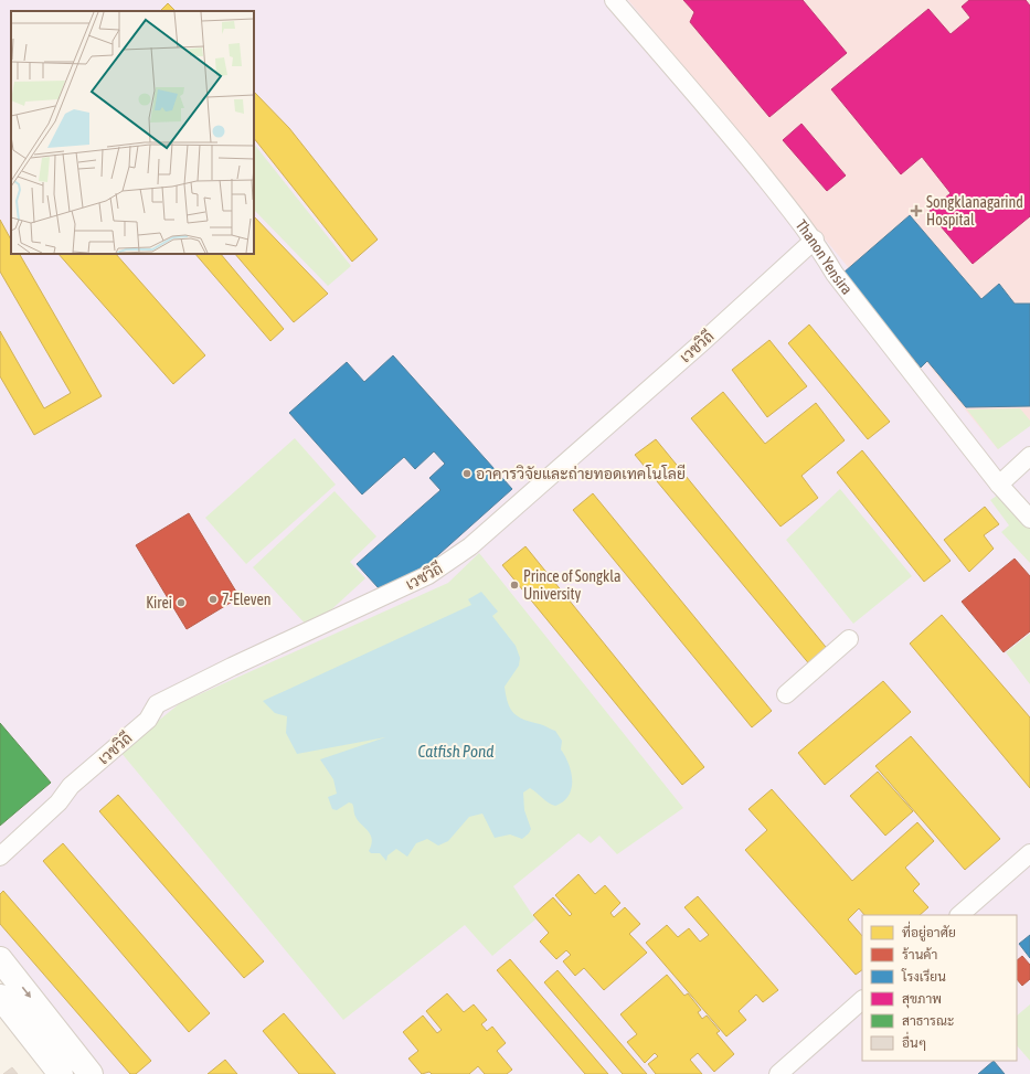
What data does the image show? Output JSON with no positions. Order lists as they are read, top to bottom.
{
  "streets": {
    "street": ["Thanon Yensira", "เวชวิถี"]
  },
  "crossings": [
    ["Thanon Yensira", "เวชวิถี"]
  ],
  "water": ["Catfish Pond"],
  "places": {
    "health": ["Songklanagarind Hospital"],
    "other": [
      "อาคารวิจัยและถ่ายทอดเทคโนโลยี",
      "Prince of Songkla University",
      "7-Eleven",
      "Kirei"
    ]
  },
  "legend": [
    "ที่อยู่อาศัย",
    "ร้านค้า",
    "โรงเรียน",
    "สุขภาพ",
    "สาธารณะ",
    "อื่นๆ"
  ]
}
